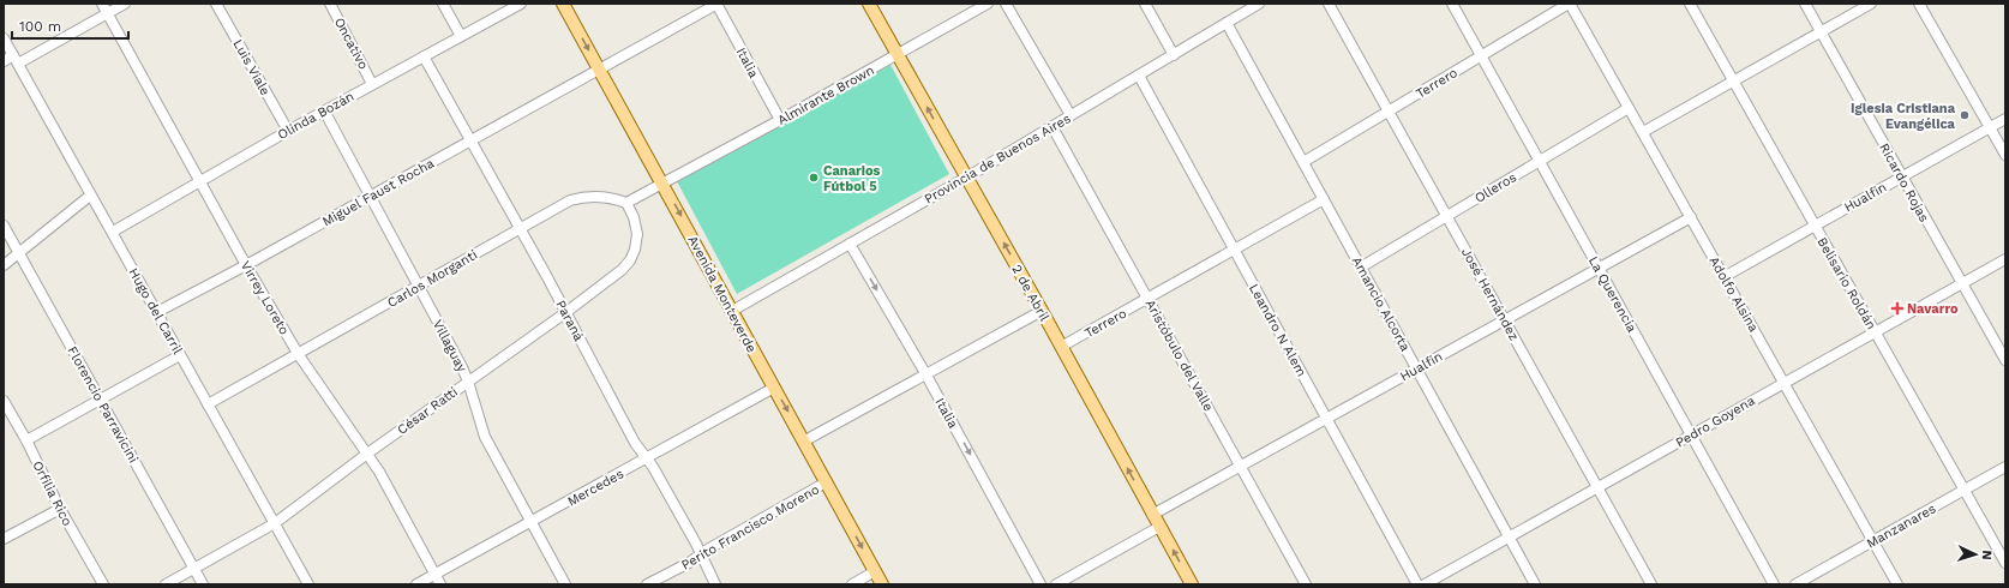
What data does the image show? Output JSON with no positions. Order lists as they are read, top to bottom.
{
  "streets": {
    "main road": ["2 de Abril", "Avenida Monteverde"],
    "street": [
      "Oncativo",
      "Italia",
      "Luis Viale",
      "Terrero",
      "Almirante Brown",
      "Olinda Bozán",
      "Provincia de Buenos Aires",
      "Ricardo Rojas",
      "Olleros",
      "Miguel Faust Rocha",
      "Hualfin",
      "Carlos Morganti",
      "Belisario Roldán",
      "José Hernández",
      "La Querencia",
      "Adolfo Alsina",
      "Virrey Loreto",
      "Amancio Alcorta",
      "Hugo del Carril",
      "Paraná",
      "Leandro N Alem",
      "Villaguay",
      "Aristóbulo del Valle",
      "Florencio Parravicini",
      "César Ratti",
      "Pedro Goyena",
      "Mercedes",
      "Orfilia Rico",
      "Manzanares",
      "Perito Francisco Moreno"
    ]
  },
  "crossings": [
    ["Oncativo", "Olinda Bozán"],
    ["Italia", "Almirante Brown"],
    ["Italia", "Provincia de Buenos Aires"],
    ["Italia", "Miguel Faust Rocha"],
    ["Luis Viale", "Olinda Bozán"],
    ["Terrero", "2 de Abril"],
    ["Terrero", "José Hernández"],
    ["Terrero", "La Querencia"],
    ["Terrero", "Adolfo Alsina"],
    ["Terrero", "Amancio Alcorta"],
    ["Terrero", "Leandro N Alem"],
    ["Terrero", "Aristóbulo del Valle"],
    ["Almirante Brown", "2 de Abril"],
    ["Almirante Brown", "Avenida Monteverde"],
    ["Olinda Bozán", "Virrey Loreto"],
    ["Olinda Bozán", "Hugo del Carril"],
    ["Olinda Bozán", "Paraná"],
    ["Olinda Bozán", "Villaguay"],
    ["Provincia de Buenos Aires", "2 de Abril"],
    ["Provincia de Buenos Aires", "Avenida Monteverde"],
    ["Provincia de Buenos Aires", "Amancio Alcorta"],
    ["Provincia de Buenos Aires", "Leandro N Alem"],
    ["Provincia de Buenos Aires", "Aristóbulo del Valle"],
    ["Ricardo Rojas", "Hualfin"],
    ["Ricardo Rojas", "Pedro Goyena"],
    ["Olleros", "José Hernández"],
    ["Olleros", "La Querencia"],
    ["Olleros", "Adolfo Alsina"],
    ["Olleros", "Amancio Alcorta"],
    ["Miguel Faust Rocha", "Avenida Monteverde"],
    ["Miguel Faust Rocha", "Virrey Loreto"],
    ["Miguel Faust Rocha", "Hugo del Carril"],
    ["Miguel Faust Rocha", "Paraná"],
    ["Miguel Faust Rocha", "Villaguay"],
    ["Hualfin", "Belisario Roldán"],
    ["Hualfin", "2 de Abril"],
    ["Hualfin", "José Hernández"],
    ["Hualfin", "La Querencia"],
    ["Hualfin", "Adolfo Alsina"],
    ["Hualfin", "Amancio Alcorta"],
    ["Hualfin", "Leandro N Alem"],
    ["Hualfin", "Aristóbulo del Valle"],
    ["Carlos Morganti", "Virrey Loreto"],
    ["Carlos Morganti", "Hugo del Carril"],
    ["Carlos Morganti", "Paraná"],
    ["Carlos Morganti", "Villaguay"],
    ["Carlos Morganti", "César Ratti"],
    ["Belisario Roldán", "Pedro Goyena"],
    ["Belisario Roldán", "Manzanares"],
    ["Avenida Monteverde", "Mercedes"],
    ["Avenida Monteverde", "Perito Francisco Moreno"],
    ["José Hernández", "Pedro Goyena"],
    ["La Querencia", "Pedro Goyena"],
    ["Adolfo Alsina", "Pedro Goyena"],
    ["Adolfo Alsina", "Manzanares"],
    ["Virrey Loreto", "César Ratti"],
    ["Virrey Loreto", "Mercedes"],
    ["Amancio Alcorta", "Pedro Goyena"],
    ["Hugo del Carril", "César Ratti"],
    ["Paraná", "César Ratti"],
    ["Paraná", "Mercedes"],
    ["Paraná", "Perito Francisco Moreno"],
    ["Villaguay", "César Ratti"],
    ["Villaguay", "Mercedes"],
    ["Florencio Parravicini", "César Ratti"]
  ],
  "one_way": ["Italia", "2 de Abril", "Avenida Monteverde"],
  "places": {
    "other": ["Iglesia Cristiana Evangélica", "Canarios Fútbol 5"],
    "health": ["Navarro"]
  },
  "scale_bar": "100 m",
  "north": "right"
}
